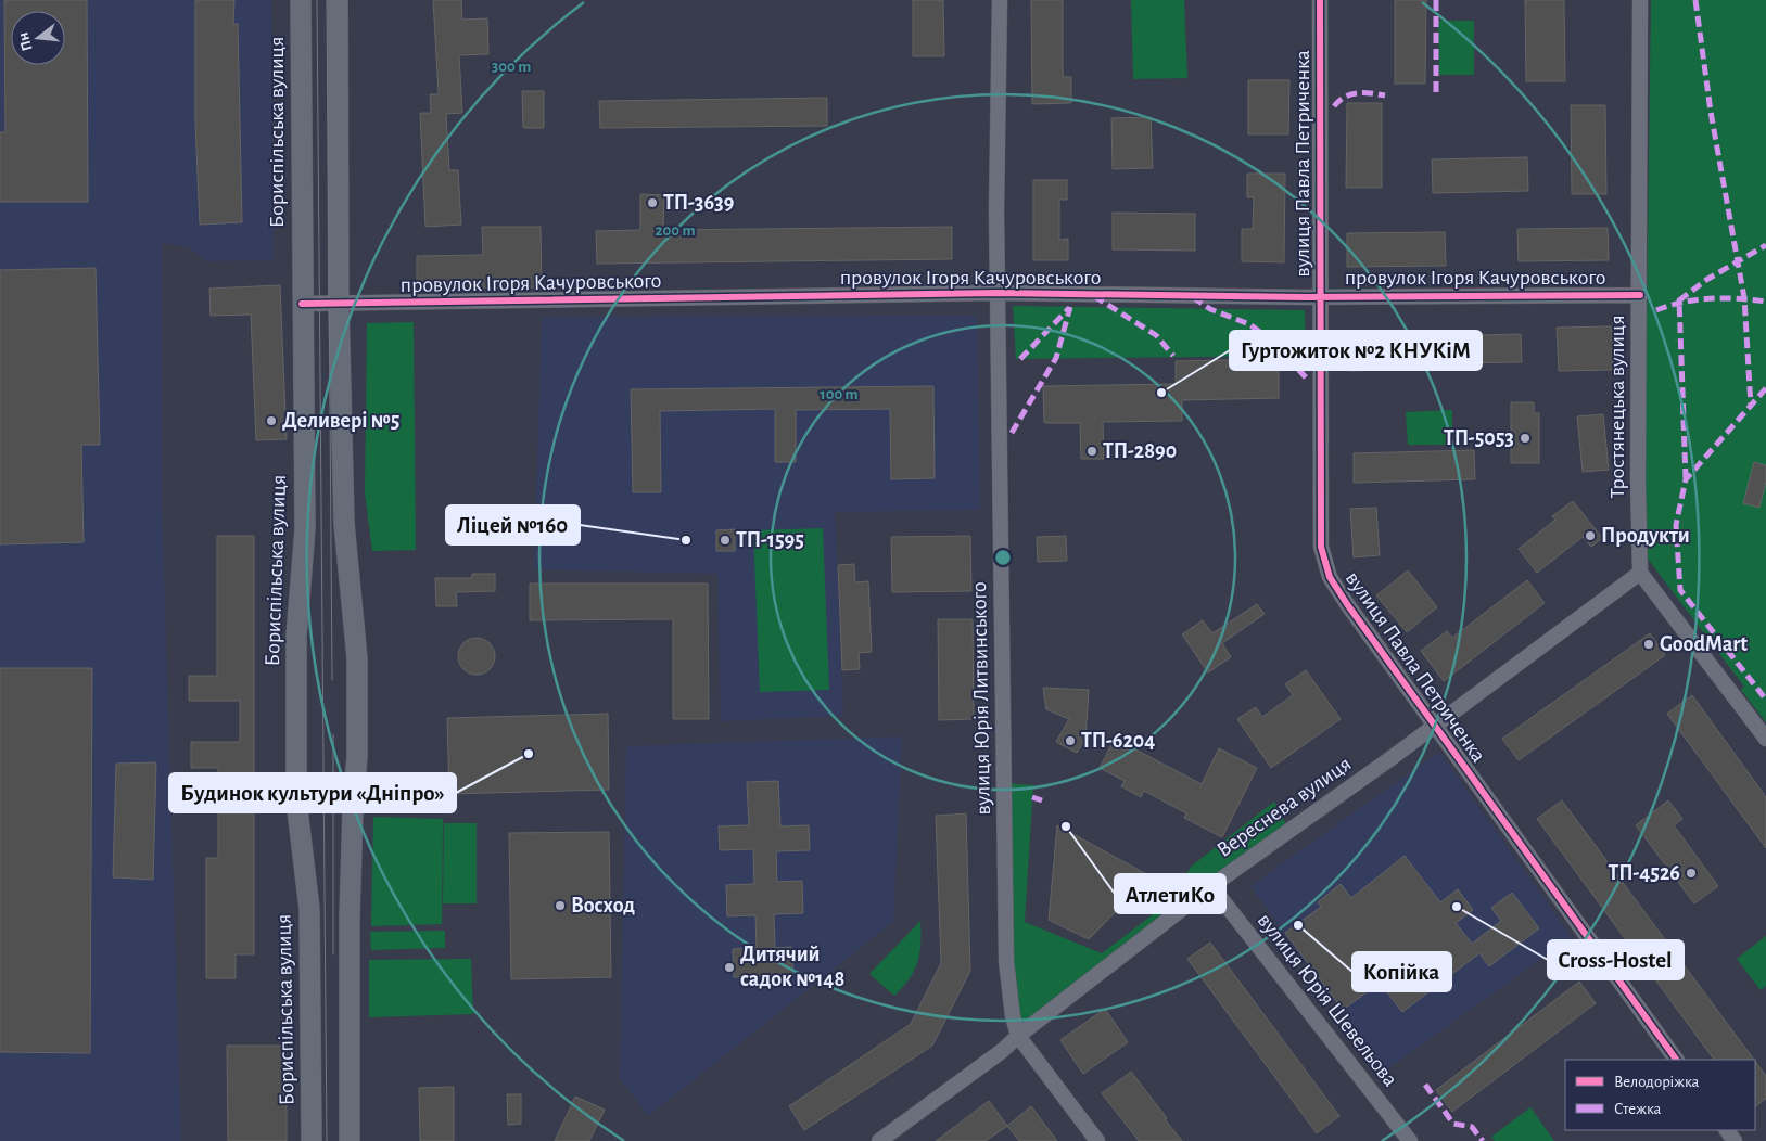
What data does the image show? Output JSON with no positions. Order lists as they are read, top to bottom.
{
  "streets": {
    "main road": ["Бориспільська вулиця"],
    "street": [
      "вулиця Павла Петриченка",
      "провулок Ігоря Качуровського",
      "Тростянецька вулиця",
      "вулиця Юрія Литвинського",
      "Вереснева вулиця",
      "вулиця Юрія Шевельова"
    ]
  },
  "crossings": [
    ["Бориспільська вулиця", "провулок Ігоря Качуровського"],
    ["вулиця Павла Петриченка", "провулок Ігоря Качуровського"],
    ["вулиця Павла Петриченка", "Вереснева вулиця"],
    ["провулок Ігоря Качуровського", "Тростянецька вулиця"],
    ["провулок Ігоря Качуровського", "вулиця Юрія Литвинського"],
    ["Тростянецька вулиця", "Вереснева вулиця"],
    ["вулиця Юрія Литвинського", "Вереснева вулиця"],
    ["Вереснева вулиця", "вулиця Юрія Шевельова"]
  ],
  "places": [
    "ТП-3639",
    "Гуртожиток №2 КНУКіМ",
    "Деливері №5",
    "ТП-5053",
    "ТП-2890",
    "Продукти",
    "Ліцей №160",
    "ТП-1595",
    "GoodMart",
    "ТП-6204",
    "Будинок культури «Дніпро»",
    "АтлетиКо",
    "ТП-4526",
    "Восход",
    "Cross-Hostel",
    "Копійка",
    "Дитячий садок №148"
  ],
  "legend": ["Велодоріжка", "Стежка"],
  "north": "left",
  "rings": ["300 m", "200 m", "100 m"]
}
